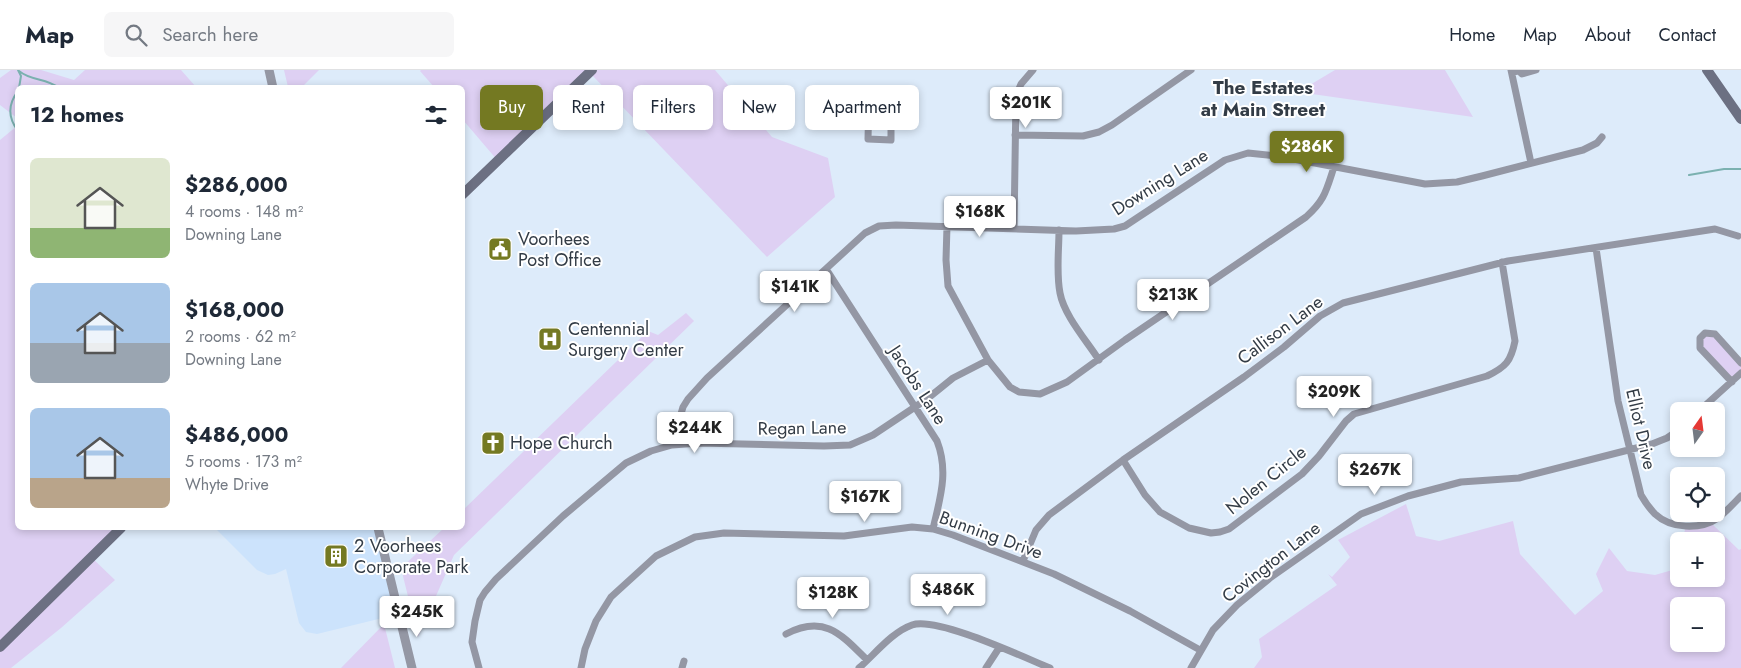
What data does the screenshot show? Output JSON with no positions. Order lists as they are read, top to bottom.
{
  "streets": {
    "street": [
      "Downing Lane",
      "Callison Lane",
      "Jacobs Lane",
      "Regan Lane",
      "Elliot Drive",
      "Nolen Circle",
      "Bunning Drive",
      "Covington Lane"
    ]
  },
  "crossings": [
    ["Downing Lane", "Jacobs Lane"],
    ["Downing Lane", "Regan Lane"],
    ["Callison Lane", "Elliot Drive"],
    ["Callison Lane", "Nolen Circle"],
    ["Callison Lane", "Bunning Drive"],
    ["Jacobs Lane", "Regan Lane"],
    ["Jacobs Lane", "Bunning Drive"],
    ["Elliot Drive", "Covington Lane"],
    ["Bunning Drive", "Covington Lane"]
  ],
  "districts": ["The Estates at Main Street"],
  "places": {
    "public building": ["Voorhees Post Office"],
    "hospital": ["Centennial Surgery Center"],
    "church": ["Hope Church"],
    "building": ["2 Voorhees Corporate Park"]
  },
  "north": "top",
  "page": {
    "header": "Map",
    "search": "Search here",
    "nav": [
      "Home",
      "Map",
      "About",
      "Contact"
    ],
    "chip": [
      "Buy",
      "Rent",
      "Filters",
      "New",
      "Apartment"
    ],
    "heading": "12 homes",
    "price": [
      "$201K",
      "$286K",
      "$168K",
      "$141K",
      "$213K",
      "$209K",
      "$244K",
      "$267K",
      "$167K",
      "$486K",
      "$128K",
      "$245K"
    ],
    "list": [
      {
        "name": "$286,000",
        "note": "4 rooms · 148 m² · Downing Lane"
      },
      {
        "name": "$168,000",
        "note": "2 rooms · 62 m² · Downing Lane"
      },
      {
        "name": "$486,000",
        "note": "5 rooms · 173 m² · Whyte Drive"
      }
    ],
    "map_buttons": ["+", "−"]
  }
}
